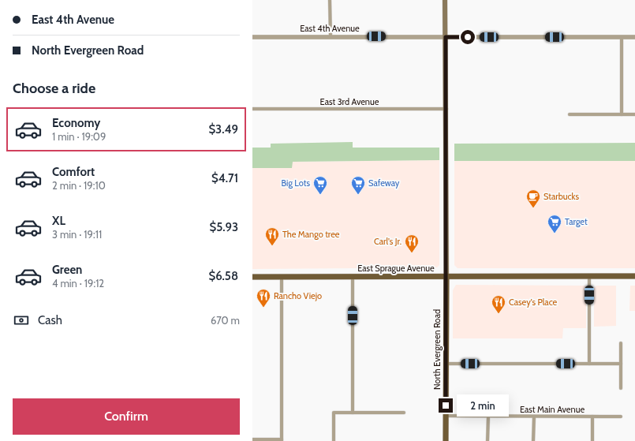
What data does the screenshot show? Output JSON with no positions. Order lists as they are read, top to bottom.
{
  "streets": {
    "main road": ["East Sprague Avenue", "North Evergreen Road"],
    "street": ["East 4th Avenue", "East 3rd Avenue", "East Main Avenue"]
  },
  "crossings": [
    ["East Sprague Avenue", "North Evergreen Road"],
    ["North Evergreen Road", "East Main Avenue"]
  ],
  "places": {
    "supermarket": ["Big Lots", "Safeway", "Target"],
    "cafe": ["Starbucks"],
    "restaurant": [
      "The Mango tree",
      "Carl's Jr.",
      "Rancho Viejo",
      "Casey's Place"
    ]
  },
  "page": {
    "banner": ["East 4th Avenue", "North Evergreen Road"],
    "heading": "Choose a ride",
    "list": [
      {
        "name": "Economy",
        "note": "1 min · 19:09",
        "value": "$3.49"
      },
      {
        "name": "Comfort",
        "note": "2 min · 19:10",
        "value": "$4.71"
      },
      {
        "name": "XL",
        "note": "3 min · 19:11",
        "value": "$5.93"
      },
      {
        "name": "Green",
        "note": "4 min · 19:12",
        "value": "$6.58"
      }
    ],
    "pay": ["Cash", "670 m"],
    "buttons": "Confirm",
    "bubble": "2 min"
  }
}
